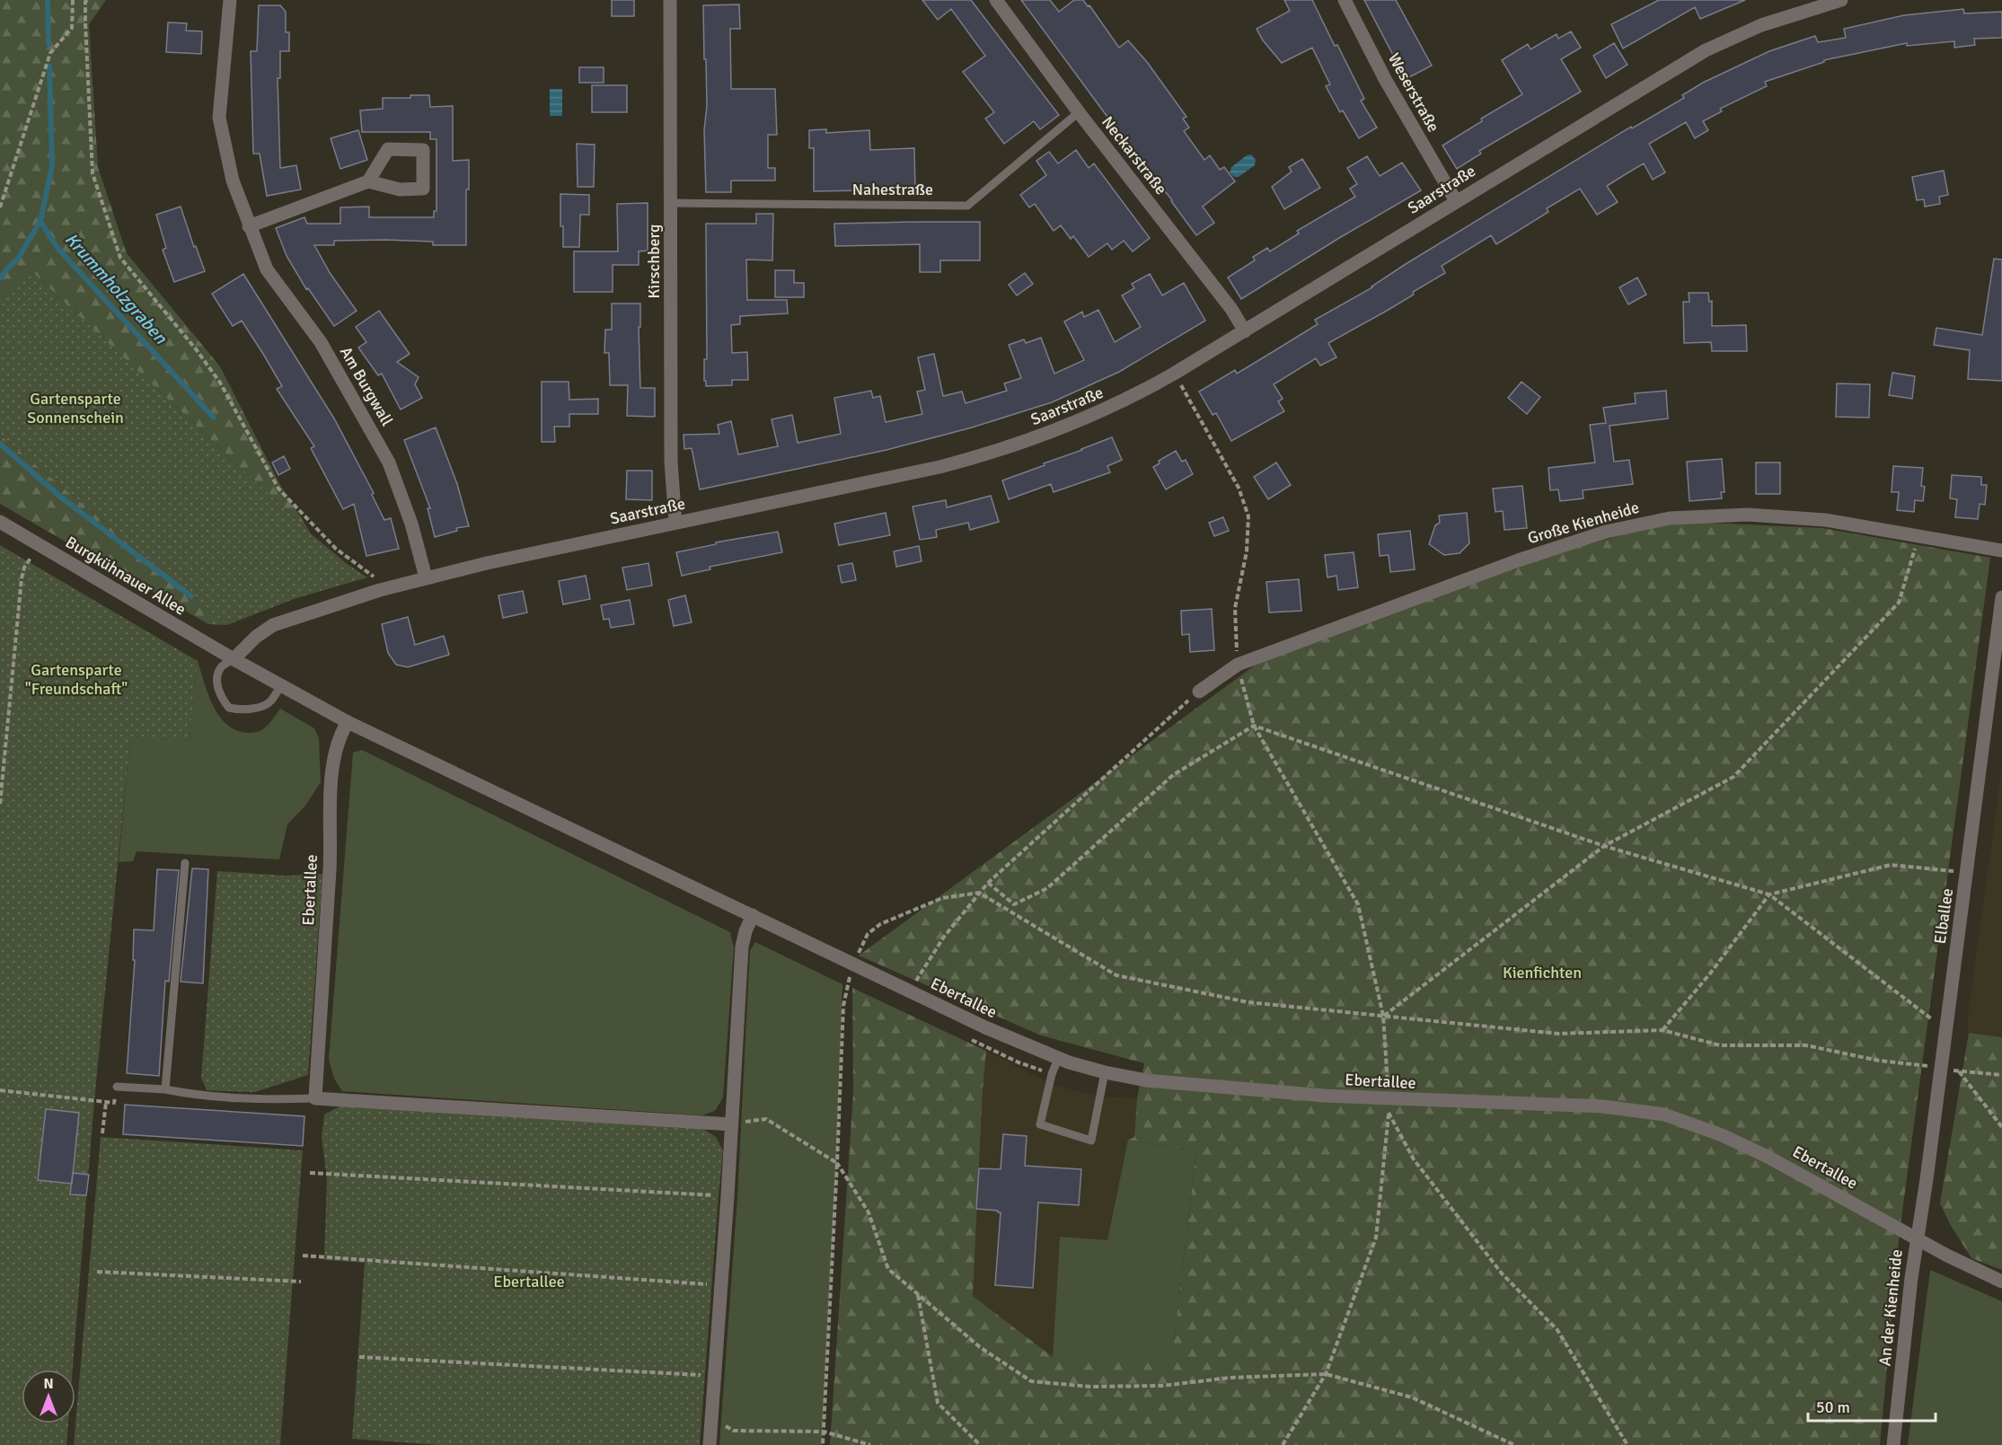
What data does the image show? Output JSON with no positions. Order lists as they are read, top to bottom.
{
  "streets": {
    "street": [
      "Weserstraße",
      "Neckarstraße",
      "Saarstraße",
      "Kirschberg",
      "Am Burgwall",
      "Große Kienheide",
      "Burgkühnauer Allee",
      "Ebertallee",
      "Elballee",
      "An der Kienheide"
    ],
    "lane": ["Nahestraße"]
  },
  "crossings": [
    ["Weserstraße", "Saarstraße"],
    ["Neckarstraße", "Nahestraße"],
    ["Neckarstraße", "Saarstraße"],
    ["Nahestraße", "Kirschberg"],
    ["Saarstraße", "Kirschberg"],
    ["Saarstraße", "Am Burgwall"],
    ["Saarstraße", "Burgkühnauer Allee"],
    ["Saarstraße", "Ebertallee"],
    ["Burgkühnauer Allee", "Ebertallee"],
    ["Ebertallee", "Elballee"],
    ["Ebertallee", "An der Kienheide"],
    ["Elballee", "An der Kienheide"]
  ],
  "water": ["Krummholzgraben"],
  "parks": [
    "Gartensparte Sonnenschein",
    "Gartensparte \"Freundschaft\"",
    "Kienfichten",
    "Ebertallee"
  ],
  "scale_bar": "50 m",
  "north": "top"
}
